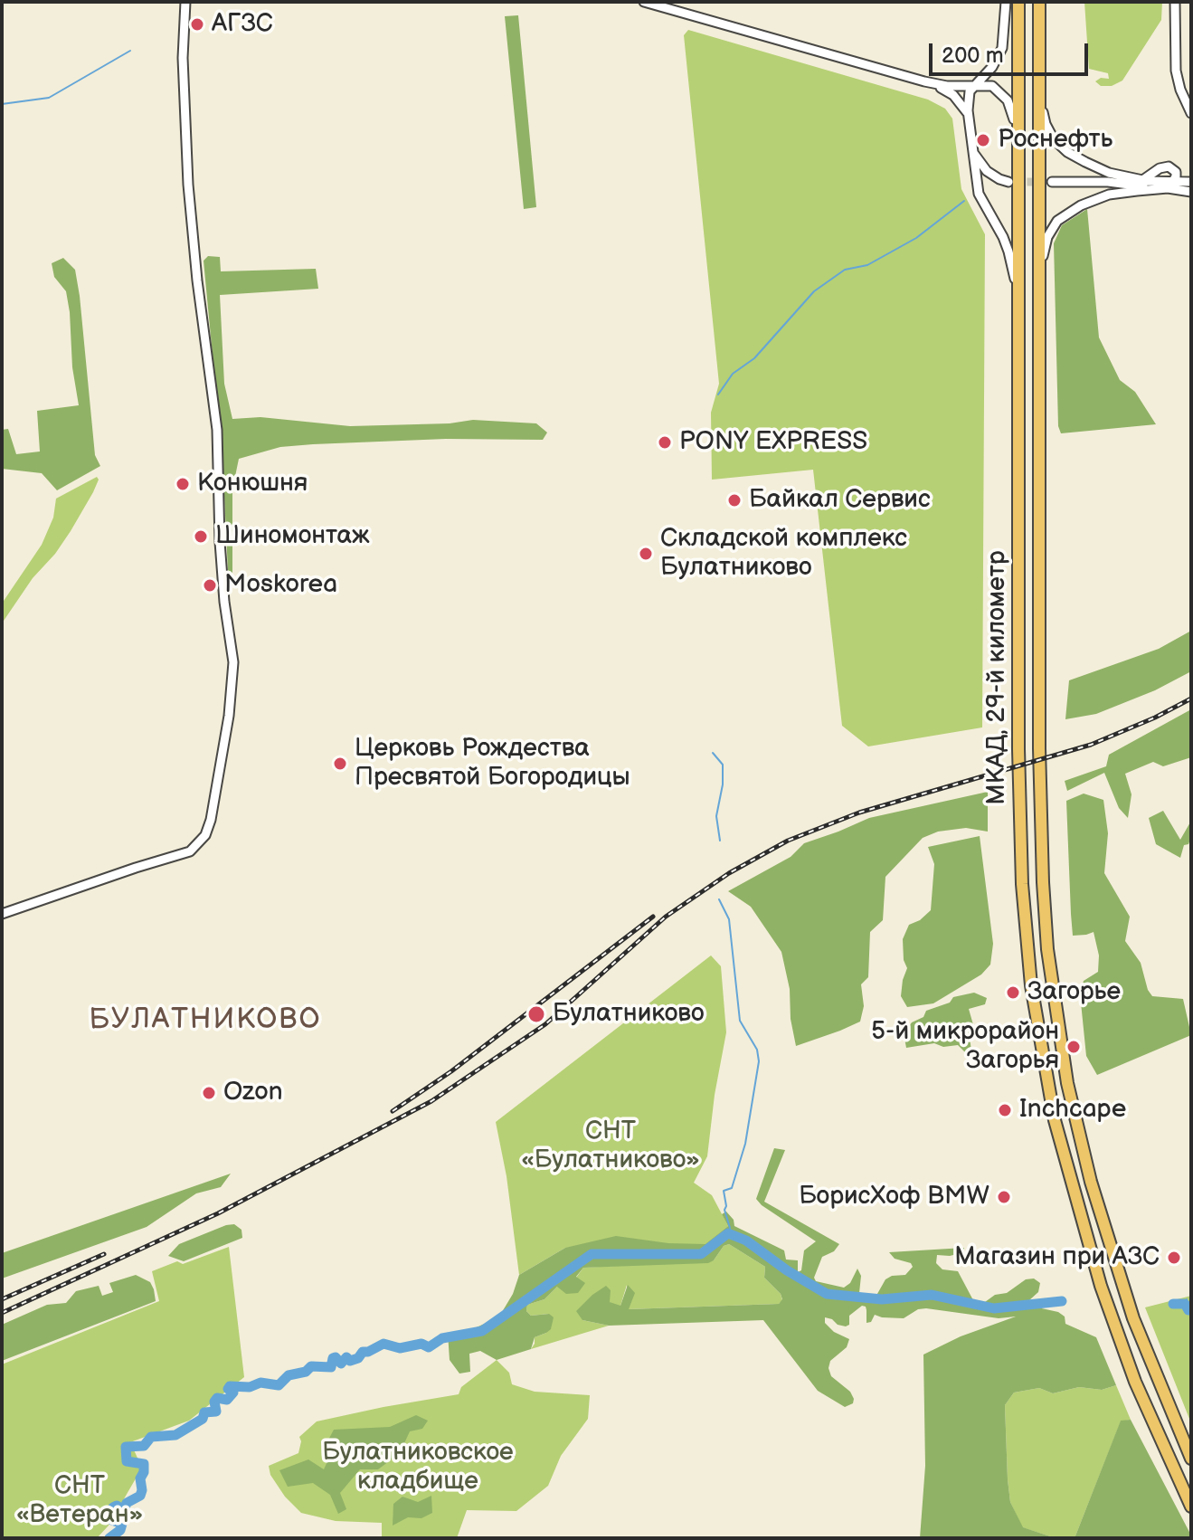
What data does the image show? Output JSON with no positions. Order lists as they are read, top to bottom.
{
  "streets": {
    "highway": ["МКАД, 29-й километр"]
  },
  "districts": ["БУЛАТНИКОВО"],
  "parks": ["СНТ «Булатниково»", "Булатниковское кладбище", "СНТ «Ветеран»"],
  "places": [
    "АГЗС",
    "Роснефть",
    "PONY EXPRESS",
    "Конюшня",
    "Байкал Сервис",
    "Шиномонтаж",
    "Складской комплекс Булатниково",
    "Moskorea",
    "Церковь Рождества Пресвятой Богородицы",
    "Загорье",
    "Булатниково",
    "5-й микрорайон Загорья",
    "Ozon",
    "Inchcape",
    "БорисХоф BMW",
    "Магазин при АЗС"
  ],
  "scale_bar": "200 m"
}
